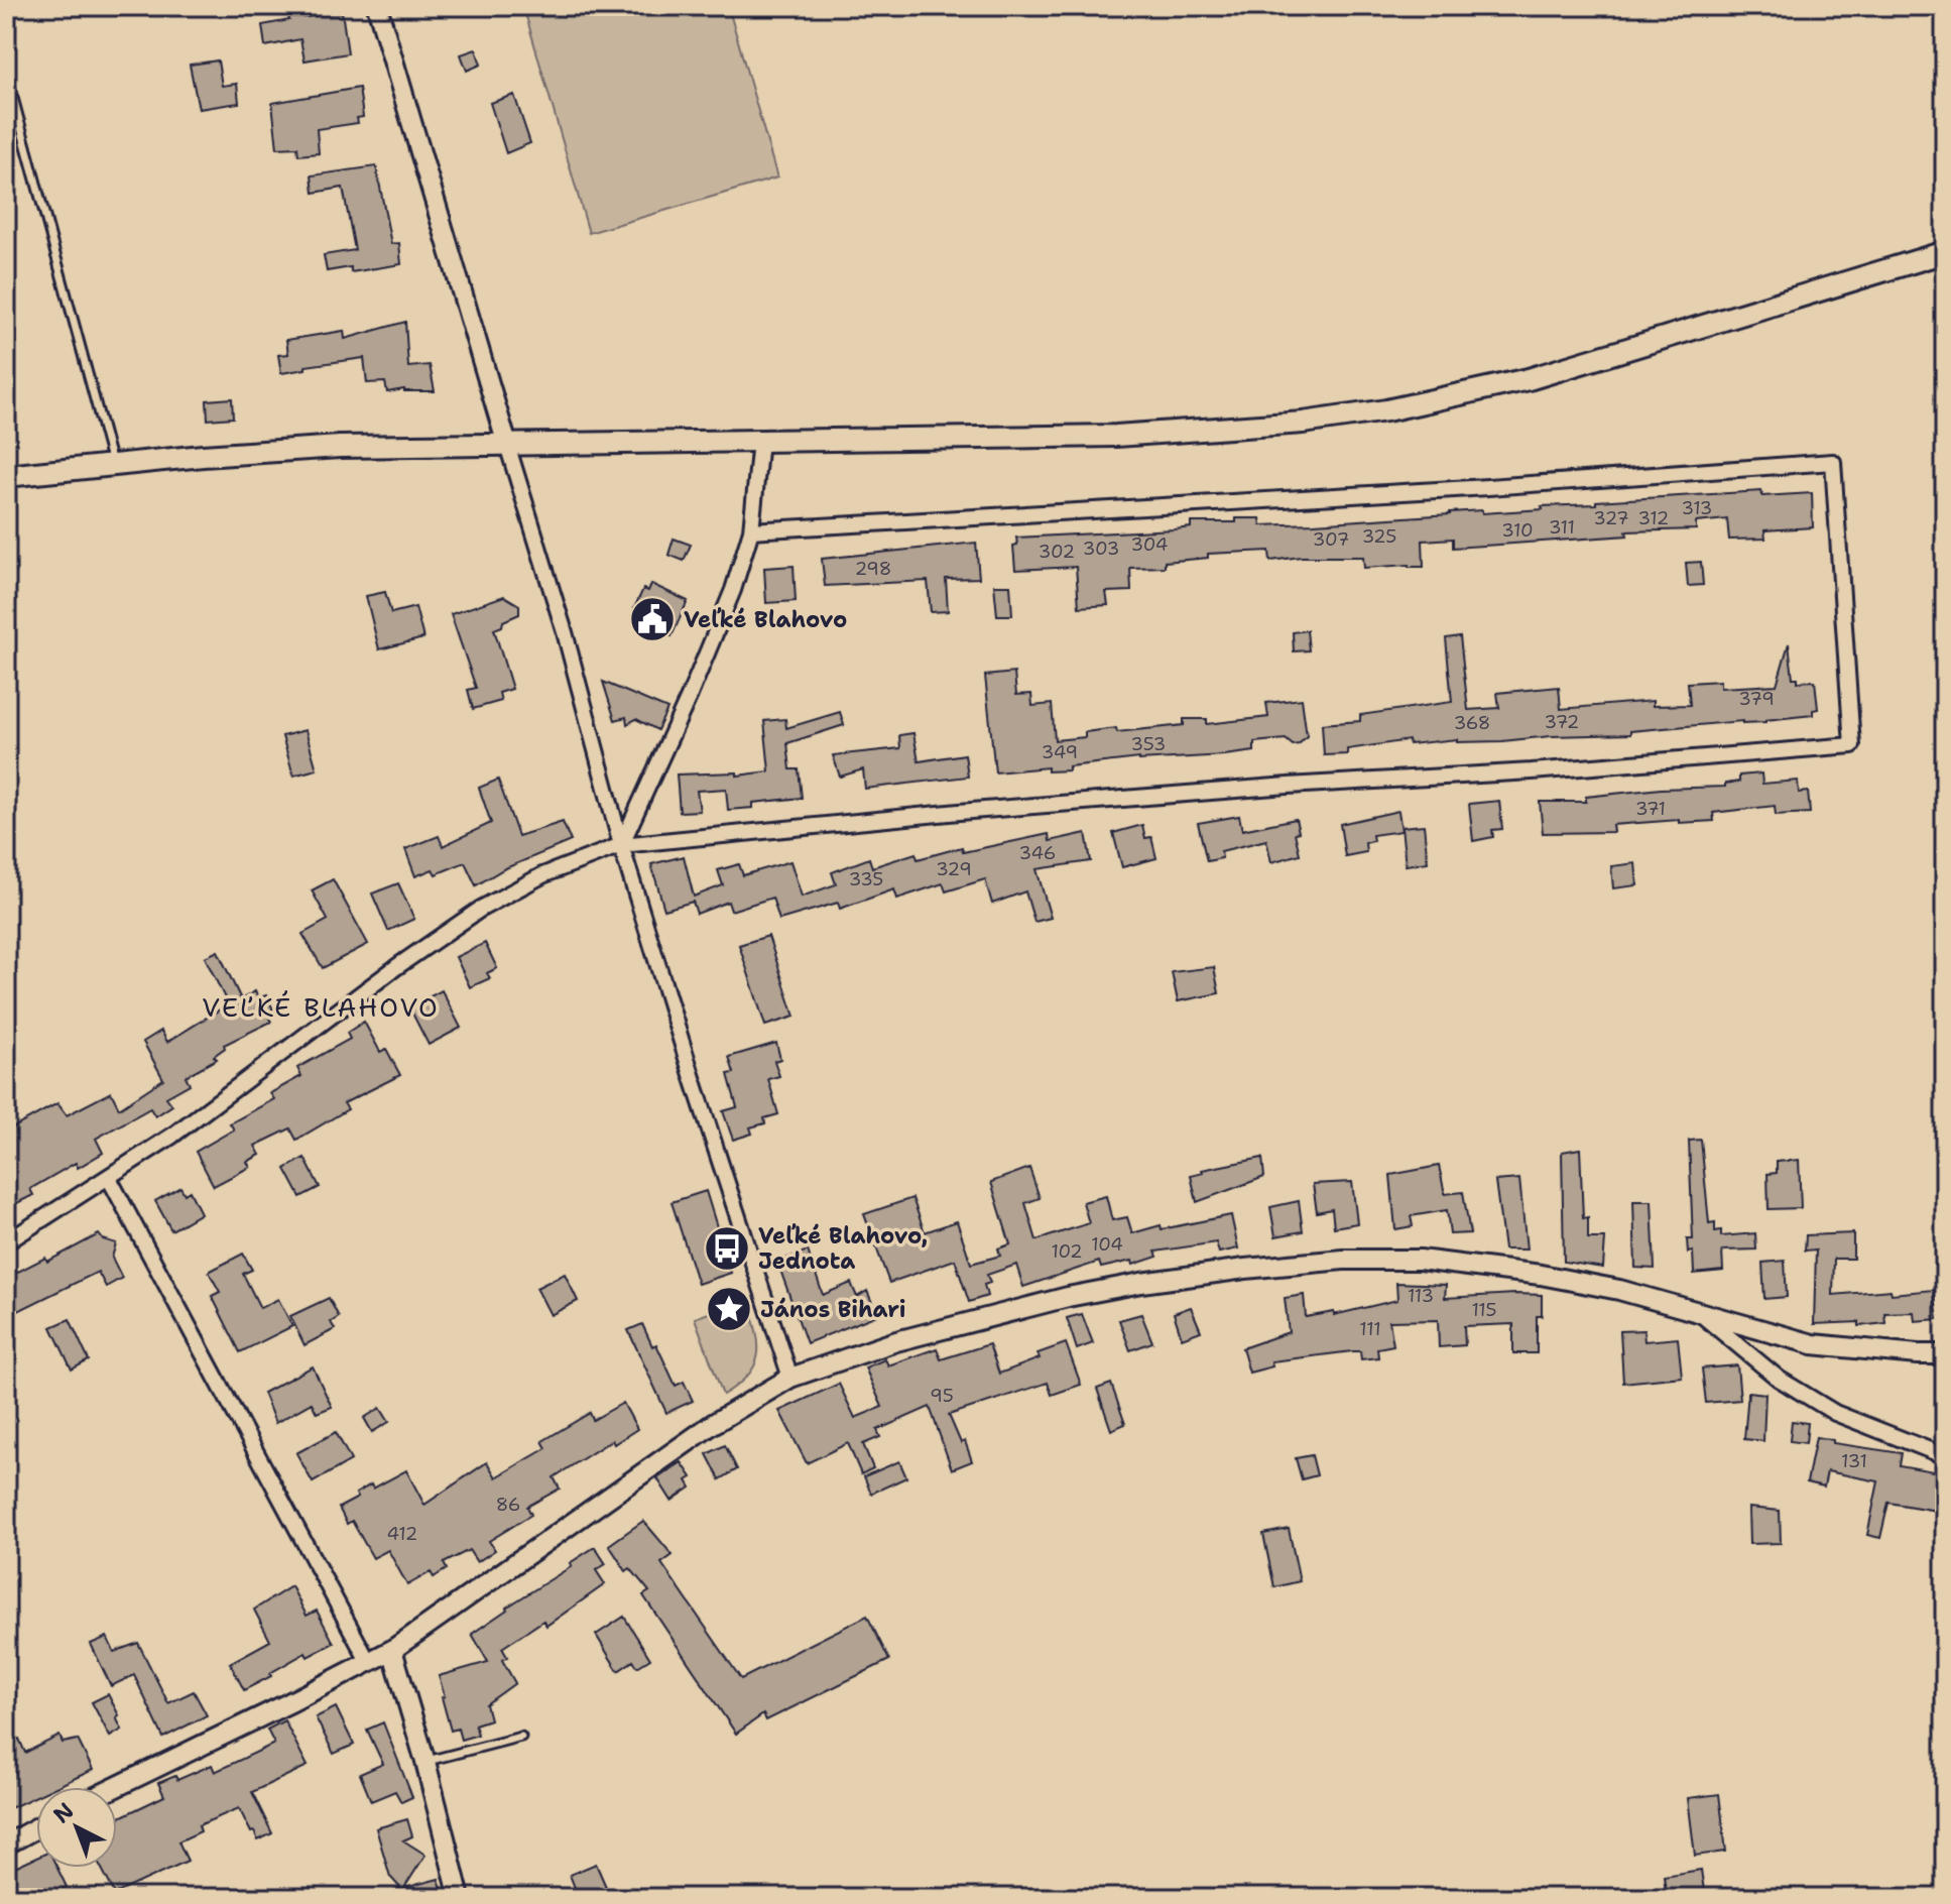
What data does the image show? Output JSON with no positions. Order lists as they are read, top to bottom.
{
  "districts": ["VEĽKÉ BLAHOVO"],
  "places": {
    "public building": ["Veľké Blahovo"],
    "bus stop": ["Veľké Blahovo, Jednota"],
    "place": ["János Bihari"]
  },
  "house_numbers": [
    "313",
    "327",
    "312",
    "311",
    "310",
    "325",
    "307",
    "304",
    "303",
    "302",
    "298",
    "379",
    "372",
    "368",
    "353",
    "349",
    "371",
    "346",
    "329",
    "335",
    "104",
    "102",
    "113",
    "115",
    "111",
    "95",
    "131",
    "86",
    "412"
  ],
  "north": "top left"
}
